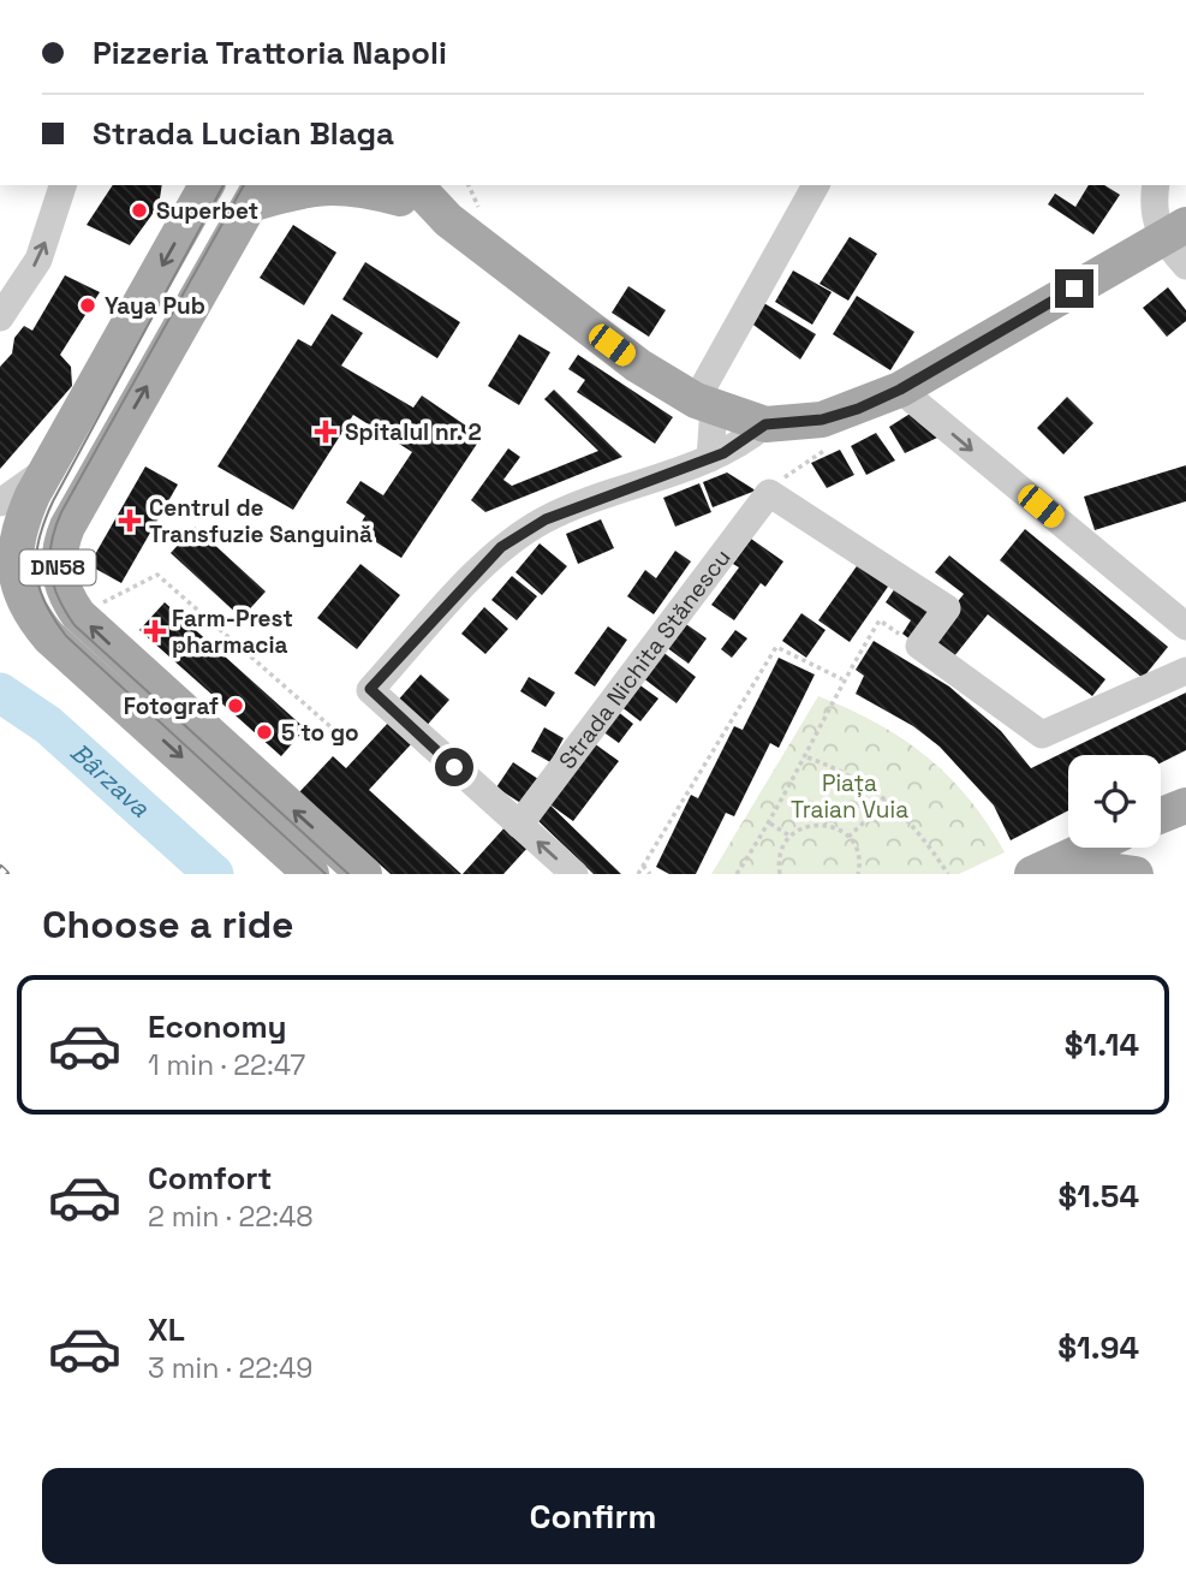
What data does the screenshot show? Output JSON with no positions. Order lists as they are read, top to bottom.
{
  "streets": {
    "main road": ["DN58"],
    "street": ["Strada Nichita Stănescu"]
  },
  "water": ["Bârzava"],
  "parks": ["Piața Traian Vuia"],
  "places": {
    "other": [
      "Superbet",
      "Yaya Pub",
      "Fotograf",
      "5 to go"
    ],
    "health": ["Spitalul nr. 2", "Centrul de Transfuzie Sanguină", "Farm-Prest pharmacia"]
  },
  "page": {
    "banner": ["Pizzeria Trattoria Napoli", "Strada Lucian Blaga"],
    "heading": "Choose a ride",
    "list": [
      {
        "name": "Economy",
        "note": "1 min · 22:47",
        "value": "$1.14"
      },
      {
        "name": "Comfort",
        "note": "2 min · 22:48",
        "value": "$1.54"
      },
      {
        "name": "XL",
        "note": "3 min · 22:49",
        "value": "$1.94"
      }
    ],
    "buttons": "Confirm"
  }
}
